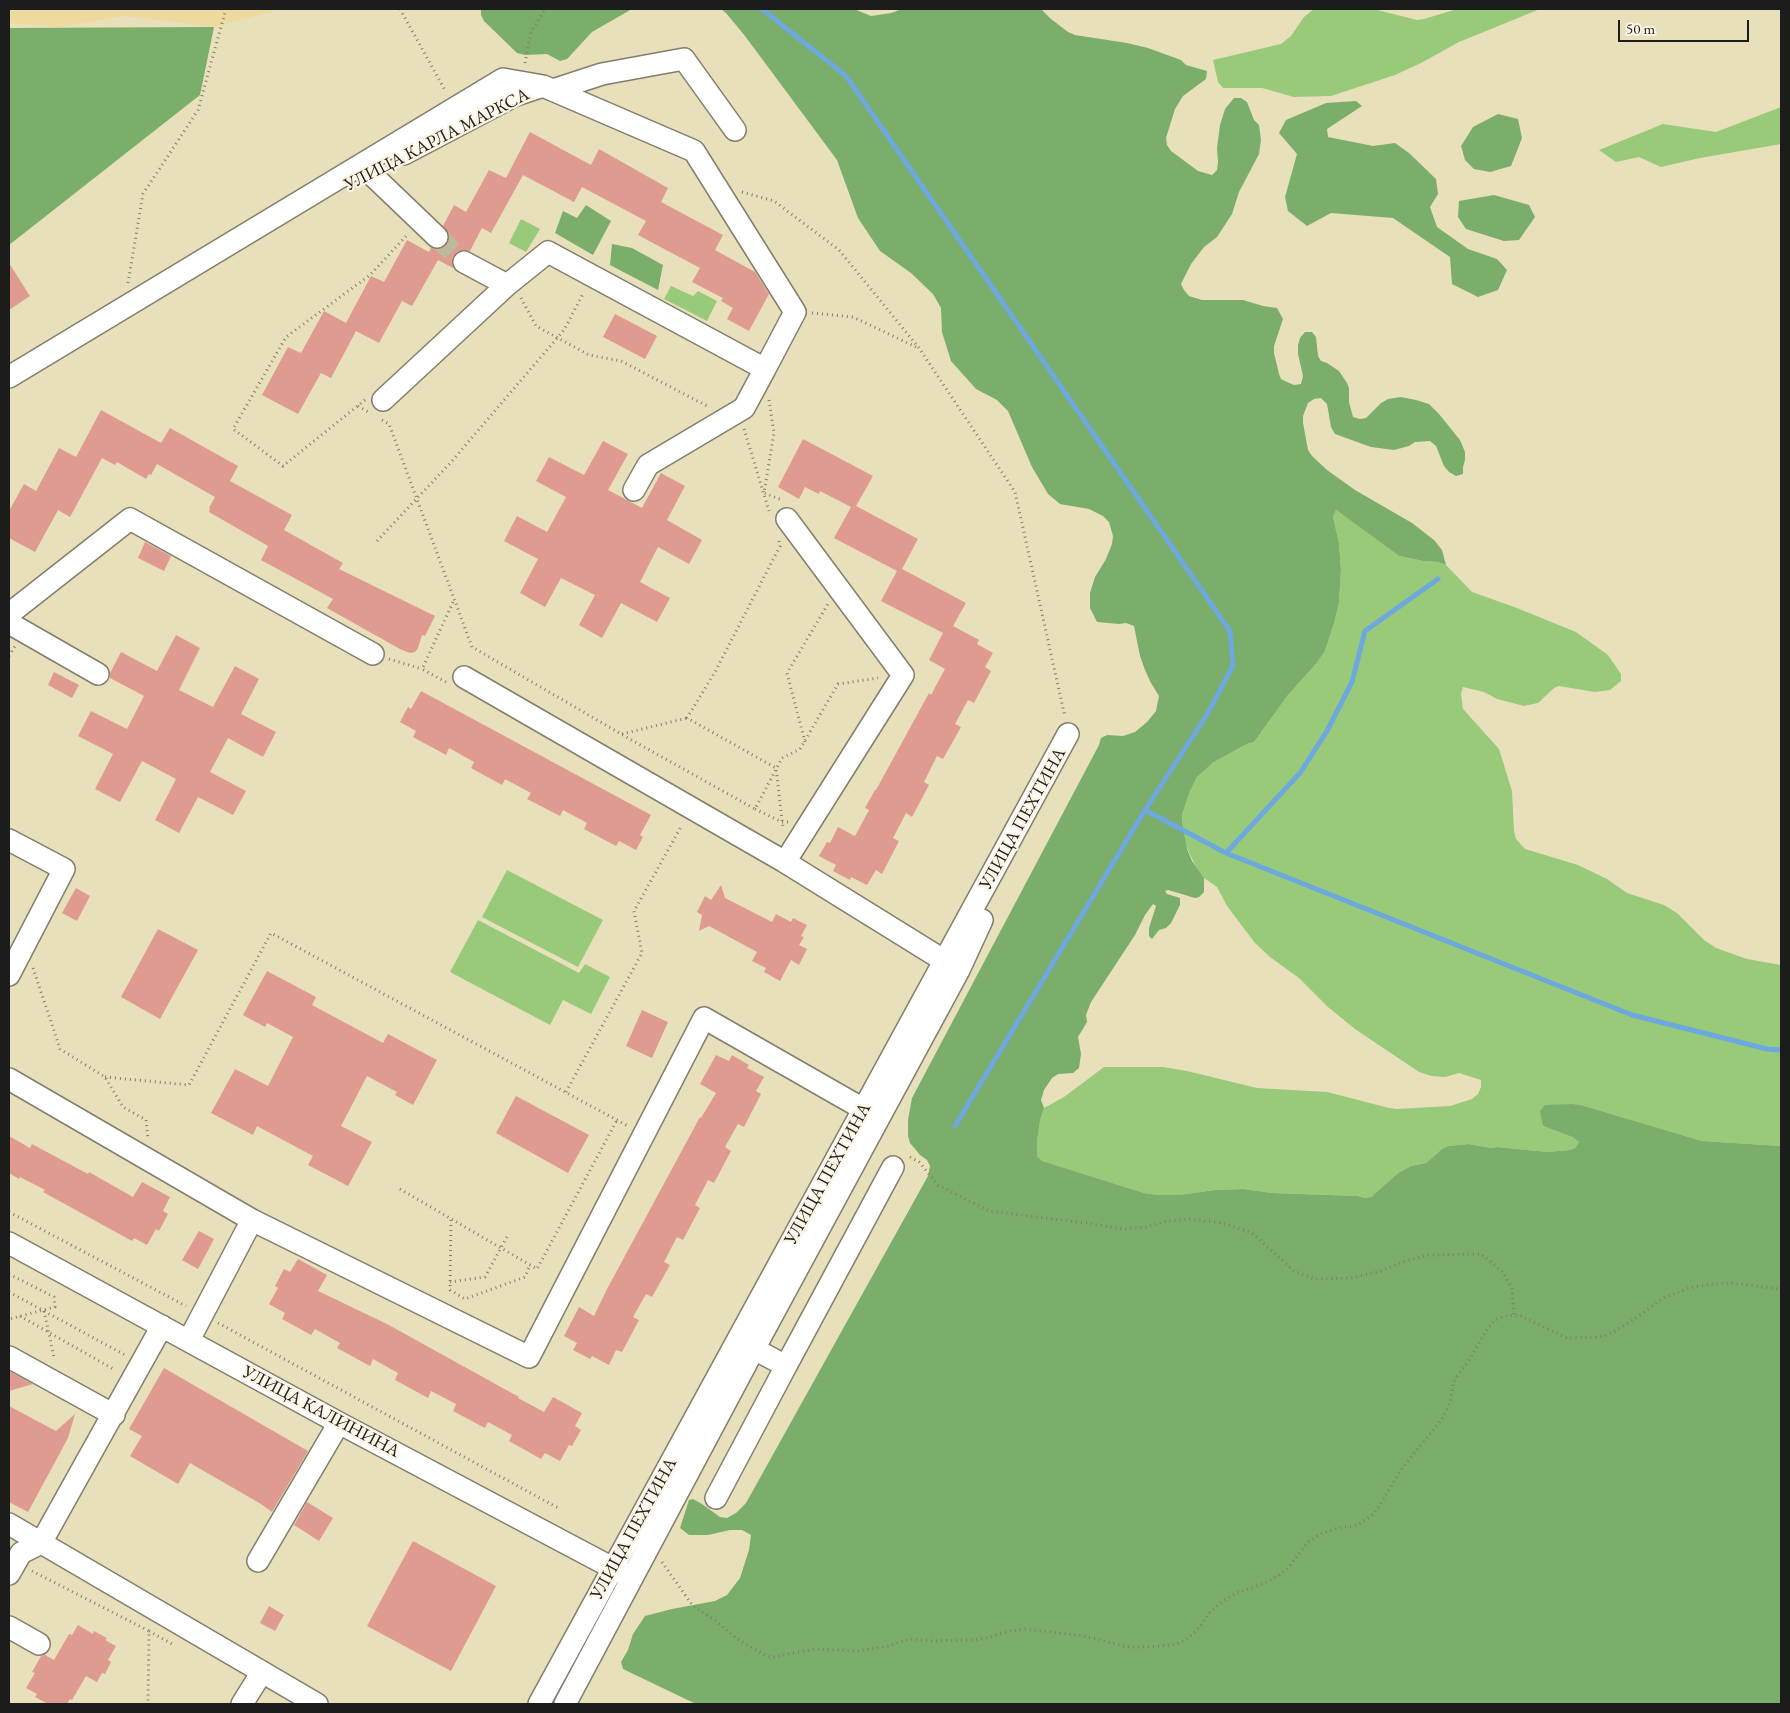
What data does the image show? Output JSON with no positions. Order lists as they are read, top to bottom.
{
  "streets": {
    "street": ["УЛИЦА КАРЛА МАРКСА", "УЛИЦА ПЕХТИНА", "УЛИЦА КАЛИНИНА"]
  },
  "crossings": [
    ["УЛИЦА ПЕХТИНА", "УЛИЦА КАЛИНИНА"]
  ],
  "scale_bar": "50 m"
}
